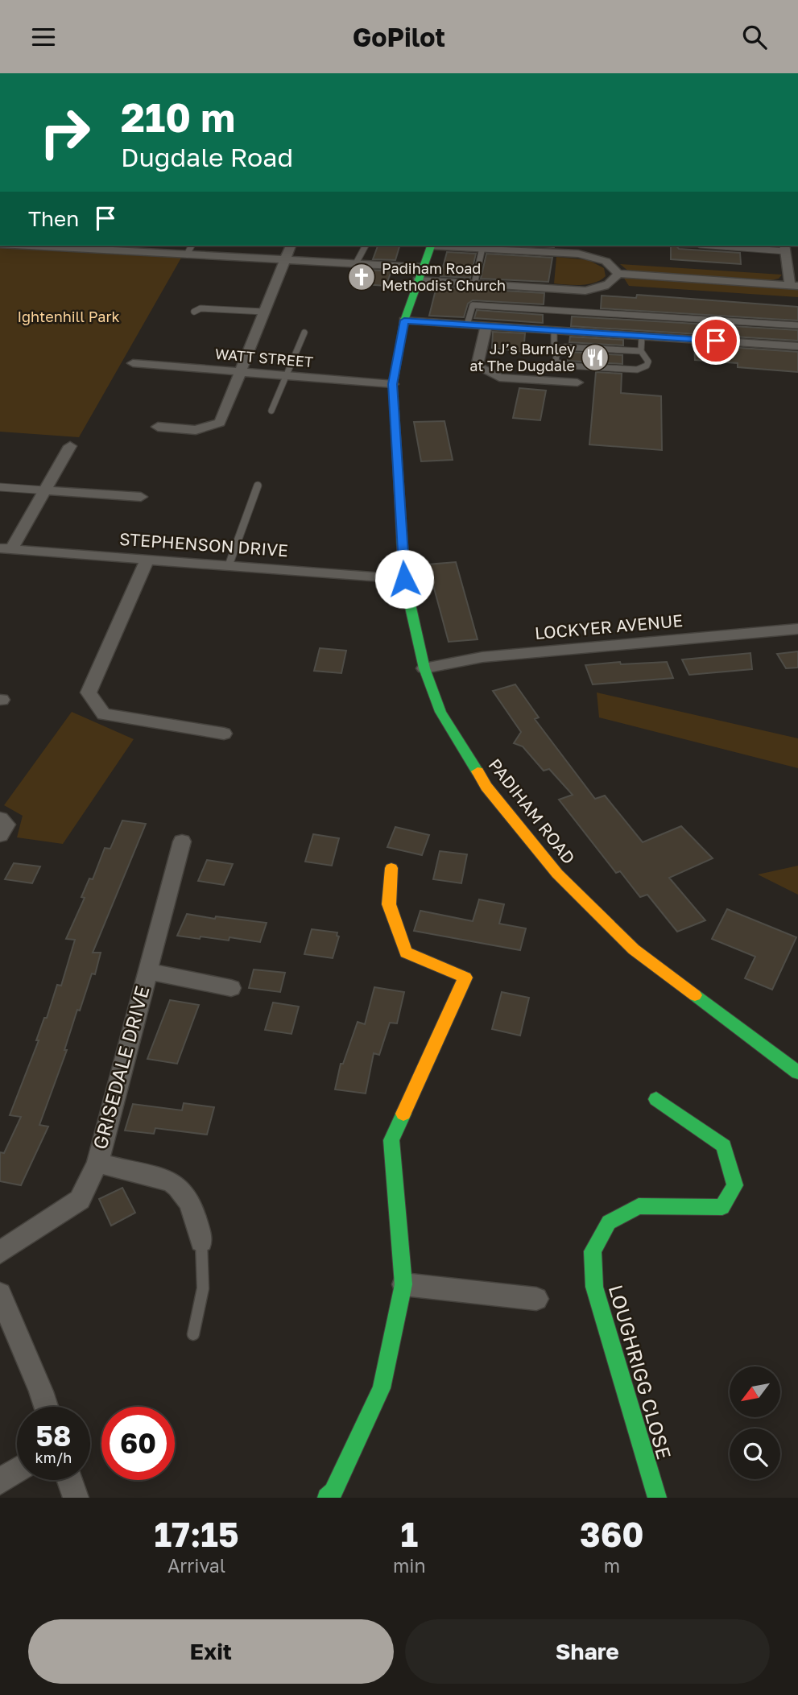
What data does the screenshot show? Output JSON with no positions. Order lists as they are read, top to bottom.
{
  "streets": {
    "main road": ["PADIHAM ROAD", "LOUGHRIGG CLOSE"],
    "street": [
      "WATT STREET",
      "STEPHENSON DRIVE",
      "LOCKYER AVENUE",
      "GRISEDALE DRIVE"
    ]
  },
  "crossings": [
    ["WATT STREET", "PADIHAM ROAD"],
    ["STEPHENSON DRIVE", "PADIHAM ROAD"],
    ["LOCKYER AVENUE", "PADIHAM ROAD"]
  ],
  "parks": ["Ightenhill Park"],
  "places": {
    "church": ["Padiham Road Methodist Church"],
    "restaurant": ["JJ’s Burnley at The Dugdale"]
  },
  "north": "bottom left",
  "page": {
    "header": "GoPilot",
    "turn": ["210 m", "Dugdale Road"],
    "then": "Then",
    "speed": "58 km/h",
    "limit": "60",
    "eta": [
      "17:15",
      "Arrival",
      "1",
      "min",
      "360",
      "m"
    ],
    "buttons": ["Exit", "Share"]
  }
}
